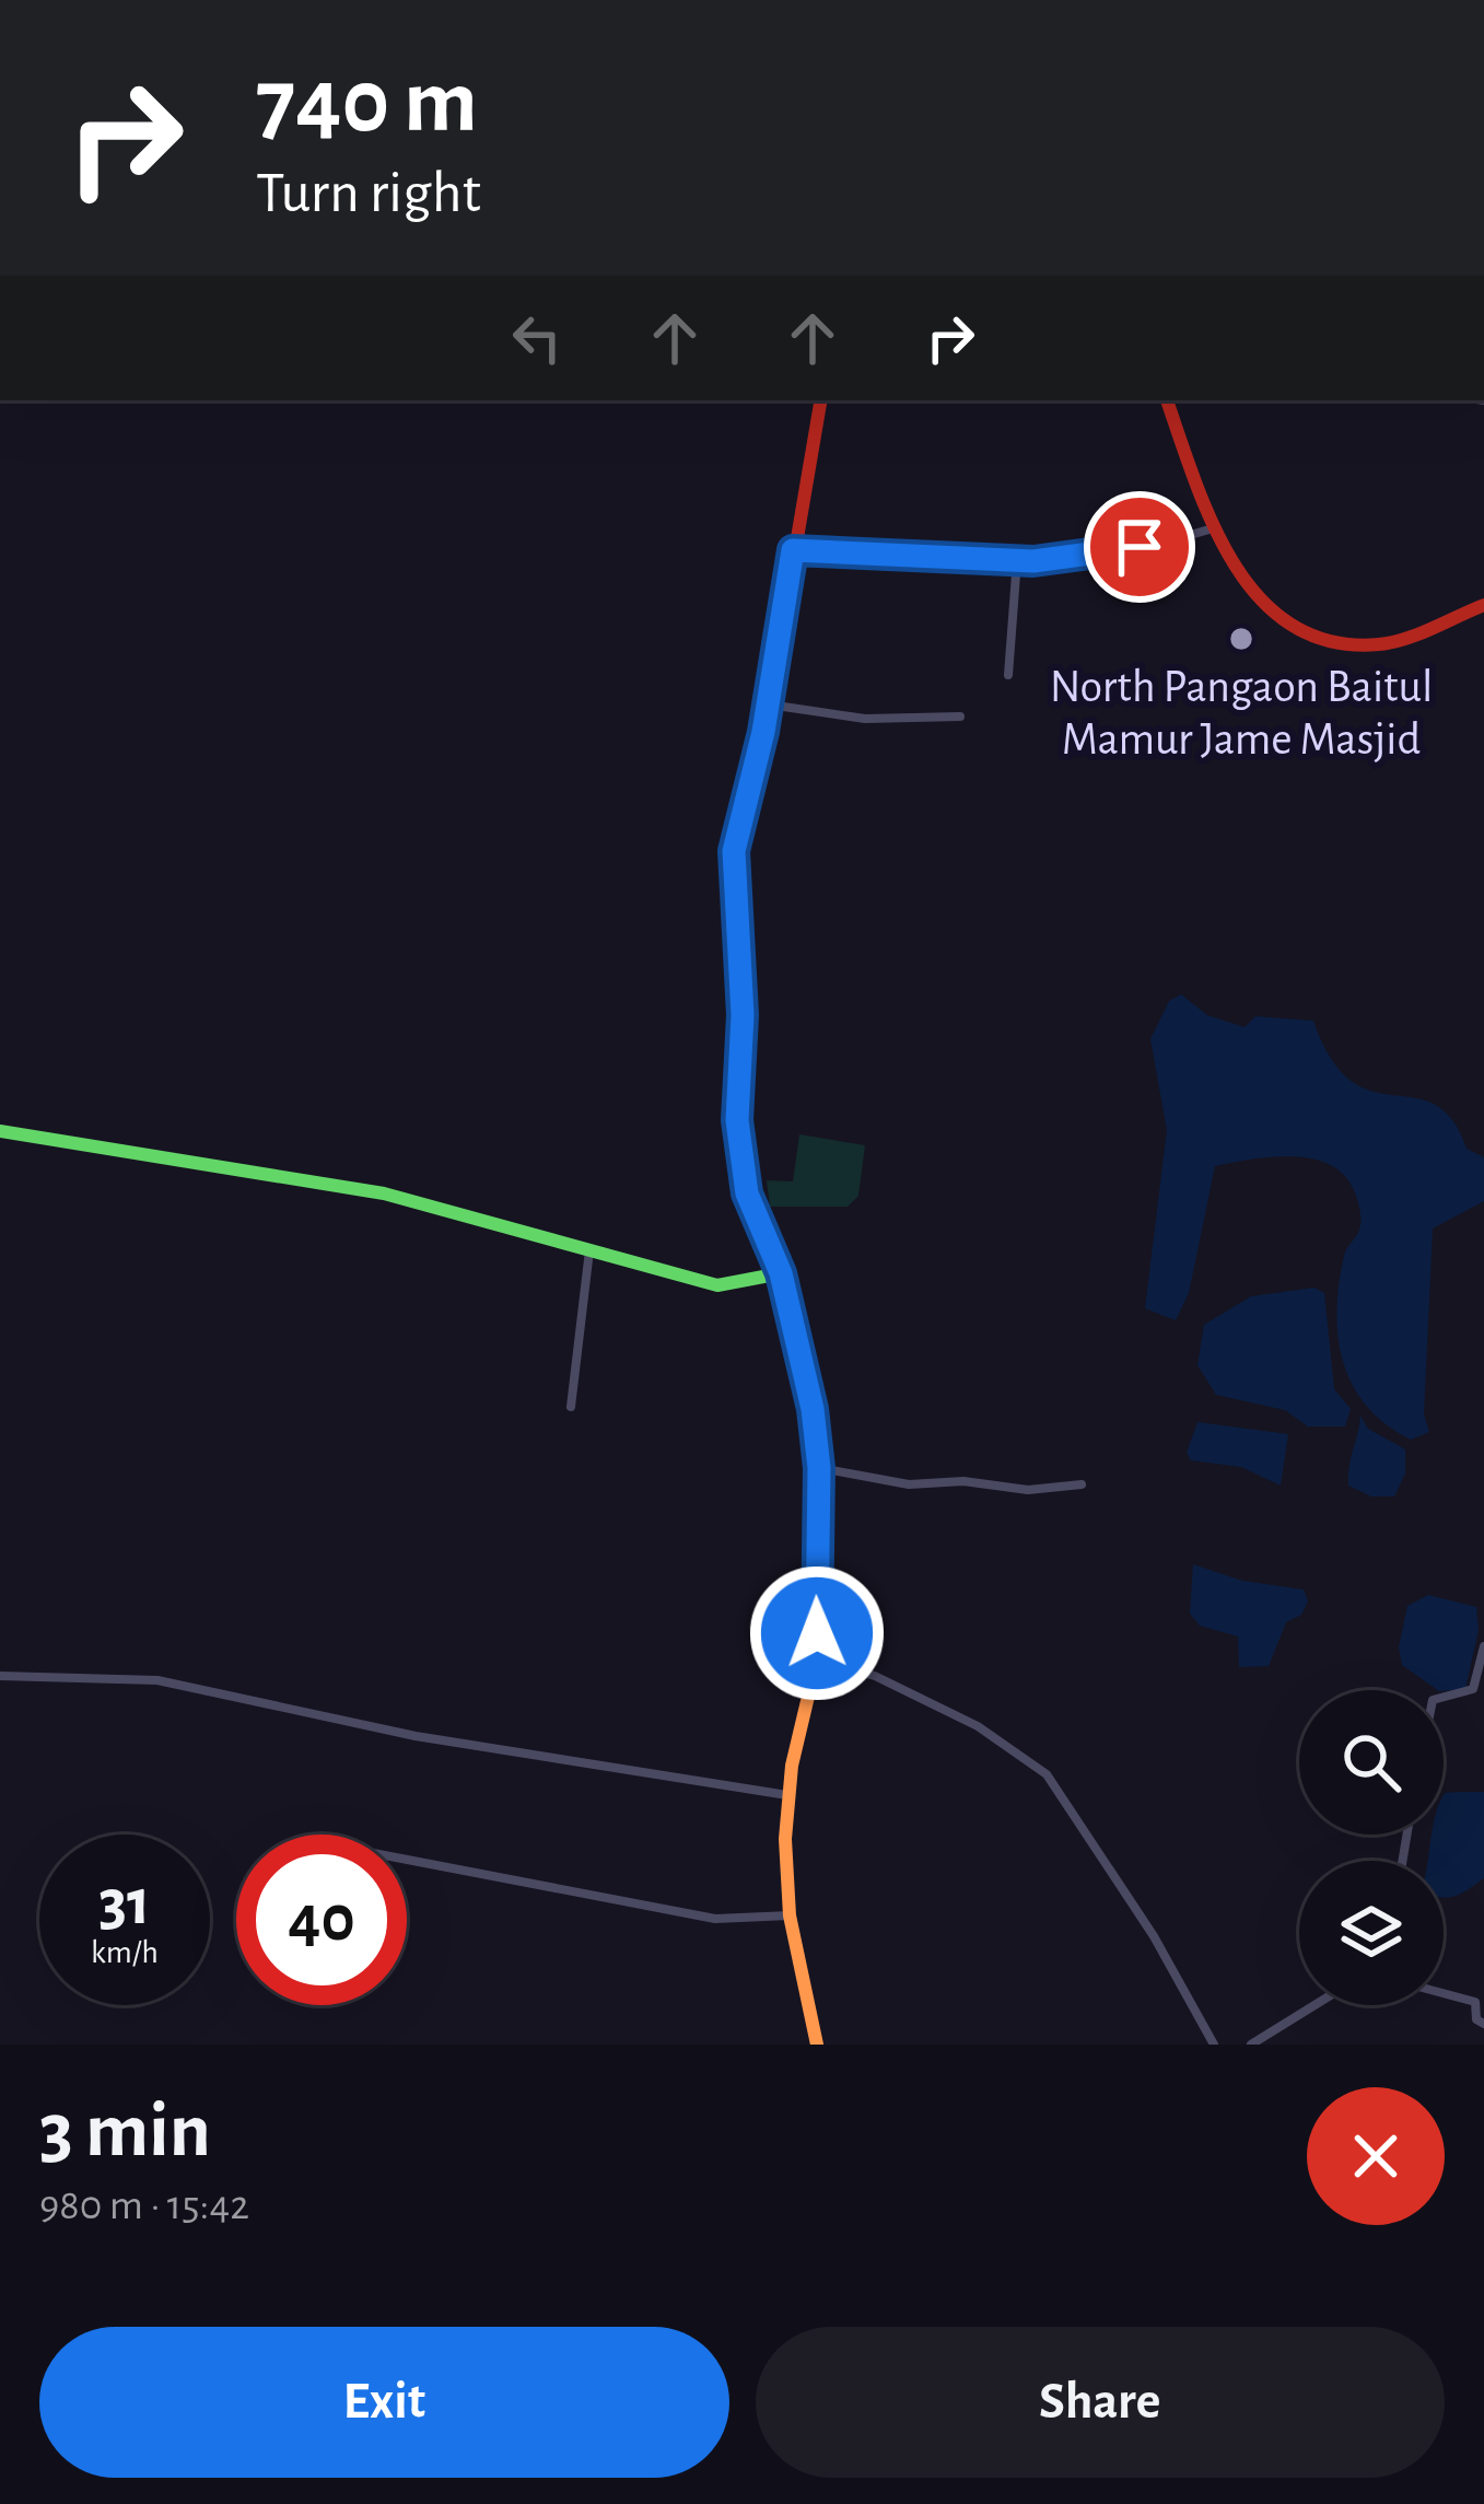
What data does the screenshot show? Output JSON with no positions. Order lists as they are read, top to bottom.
{
  "places": ["North Pangaon Baitul Mamur Jame Masjid"],
  "page": {
    "turn": ["740 m", "Turn right"],
    "speed": "31 km/h",
    "limit": "40",
    "heading": ["3 min", "980 m · 15:42"],
    "buttons": ["Exit", "Share"]
  }
}
